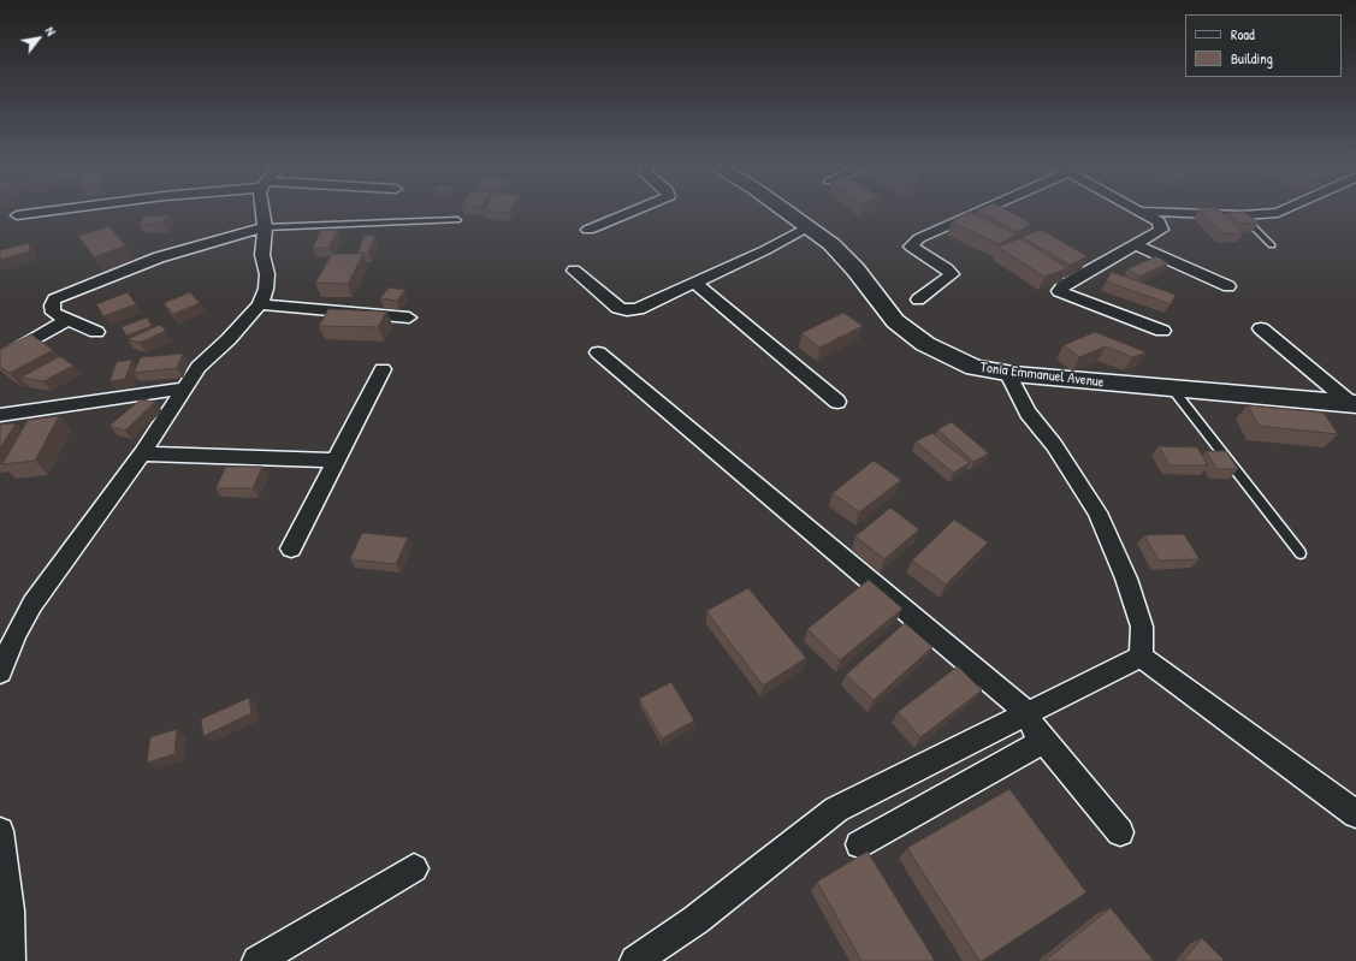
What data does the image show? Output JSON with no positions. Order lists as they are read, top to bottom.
{
  "streets": {
    "street": ["Tonia Emmanuel Avenue"]
  },
  "legend": ["Road", "Building"],
  "north": "top right"
}
